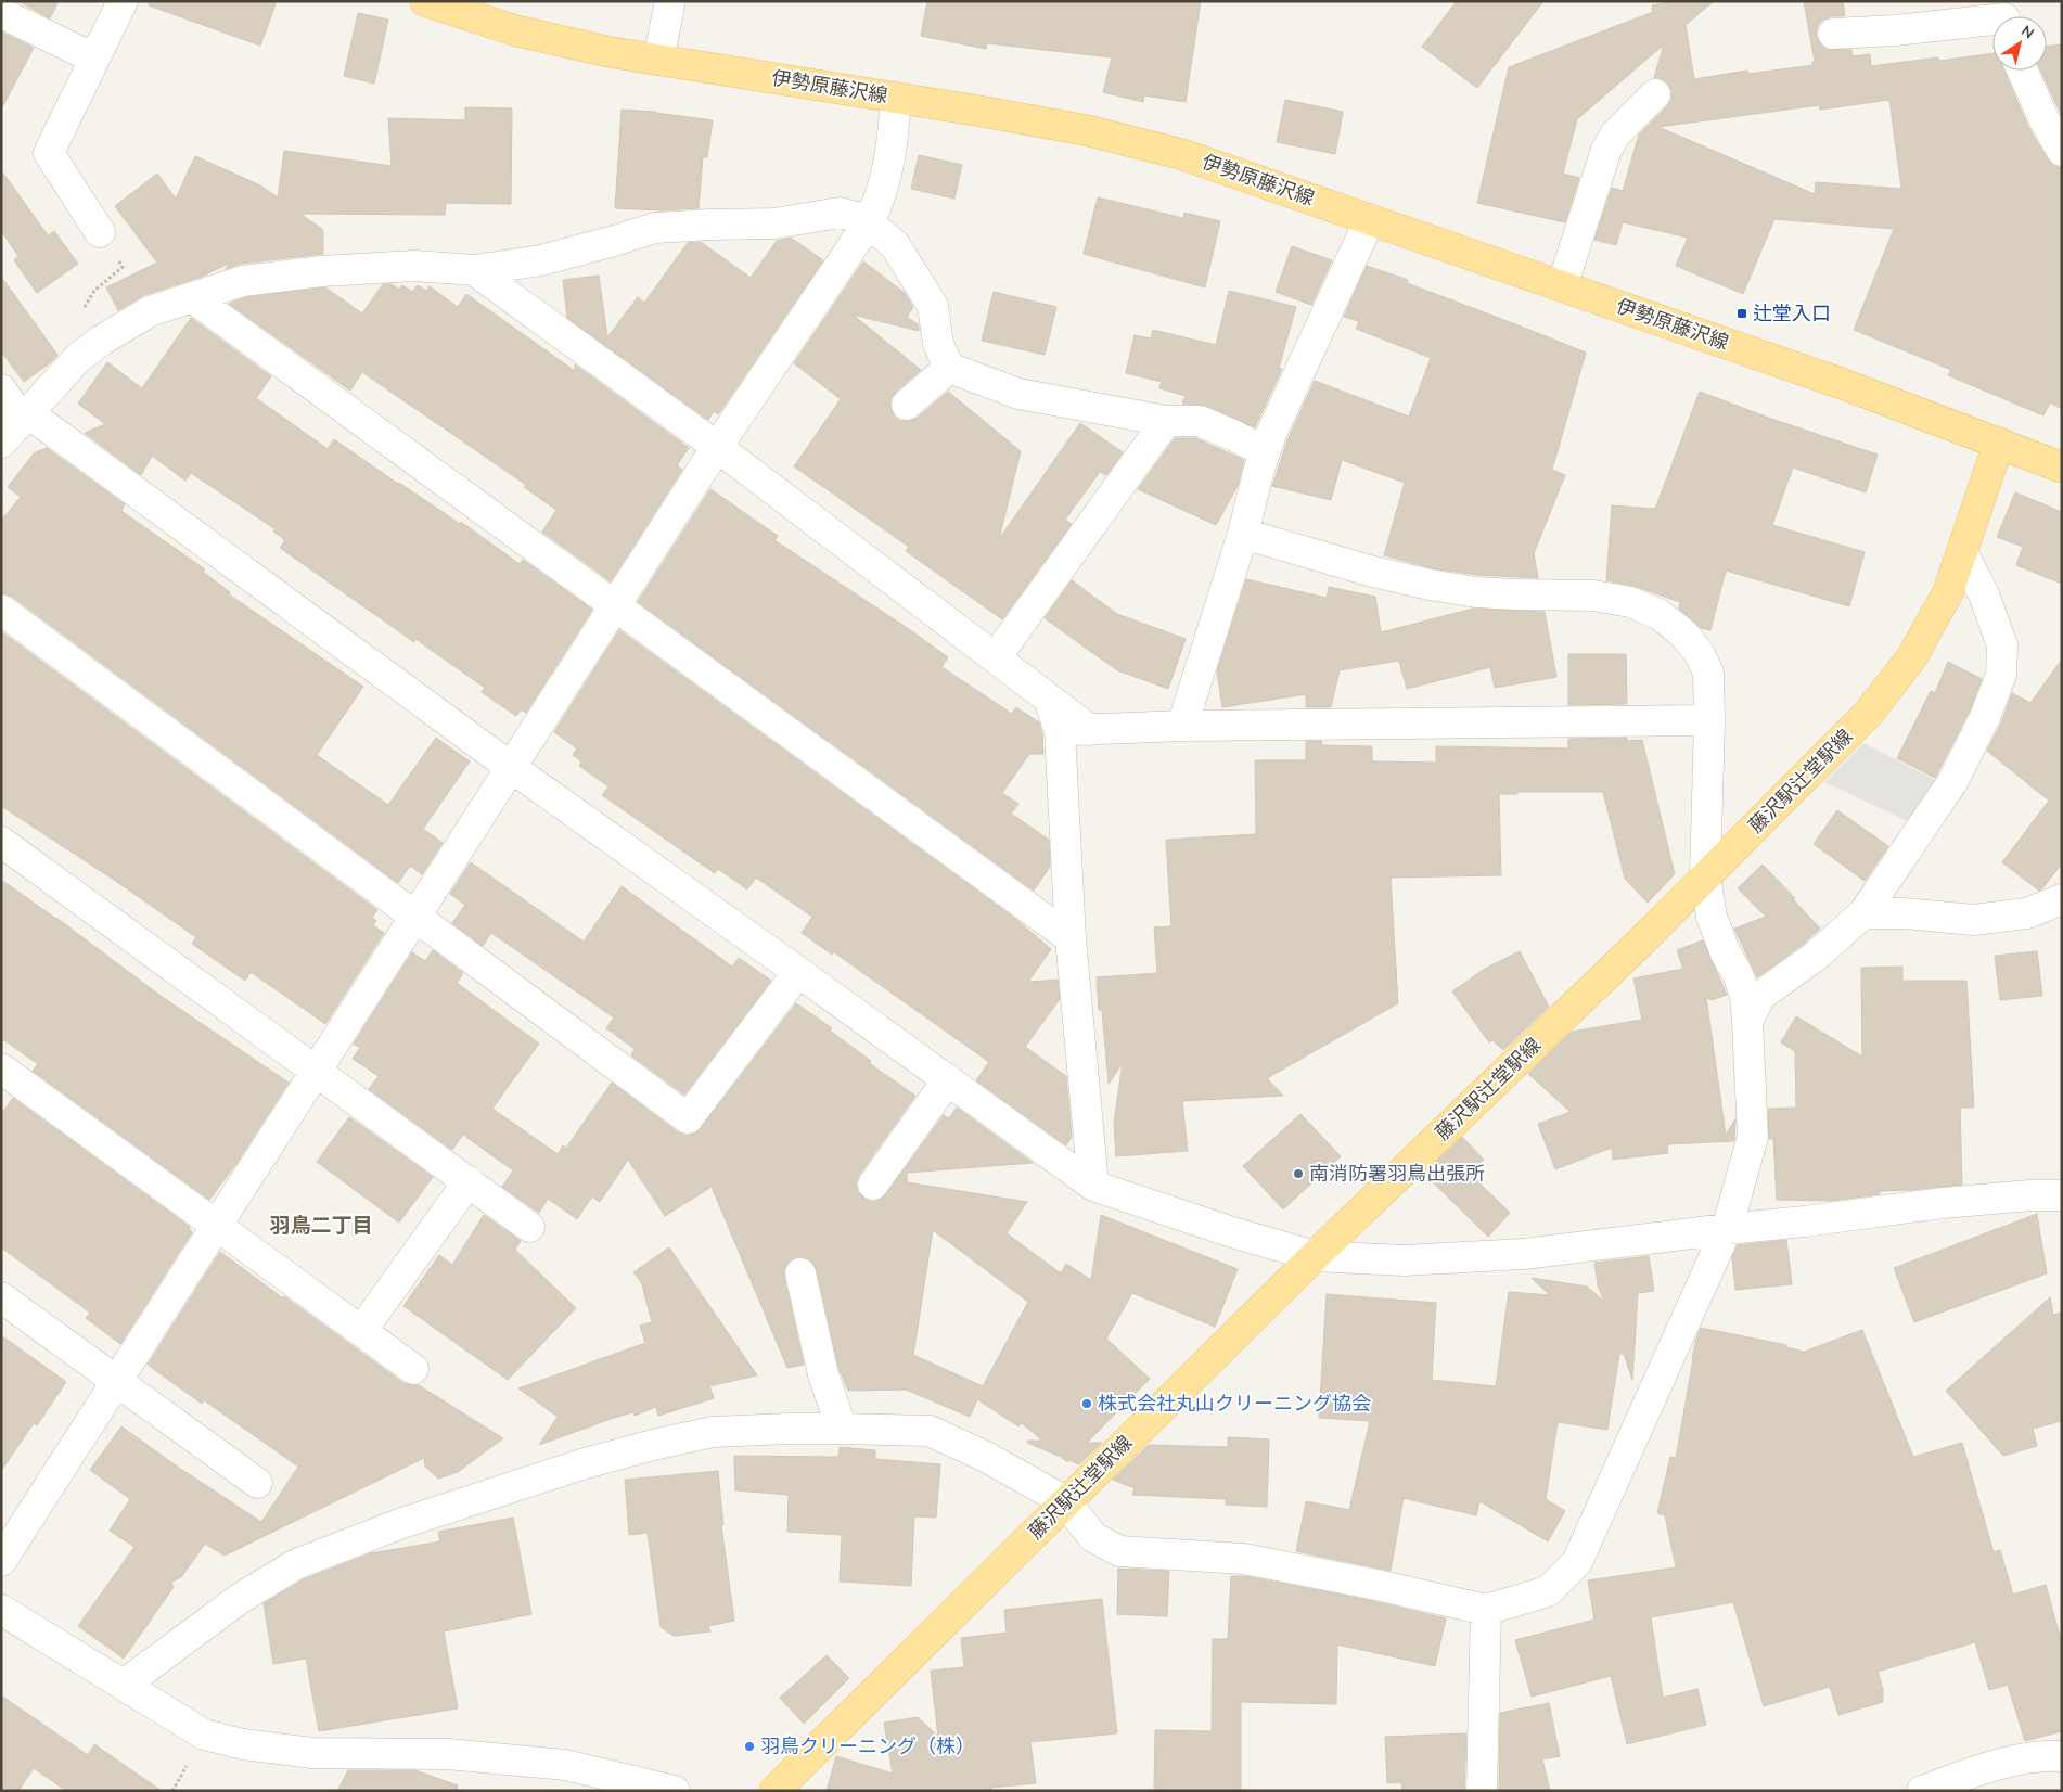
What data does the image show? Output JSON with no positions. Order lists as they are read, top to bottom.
{
  "streets": {
    "main road": ["伊勢原藤沢線", "藤沢駅辻堂駅線"]
  },
  "crossings": [
    ["伊勢原藤沢線", "藤沢駅辻堂駅線"]
  ],
  "districts": ["羽鳥二丁目"],
  "places": {
    "transit": ["辻堂入口"],
    "other": ["南消防署羽鳥出張所", "株式会社丸山クリーニング協会", "羽鳥クリーニング（株）"]
  },
  "north": "top right"
}
